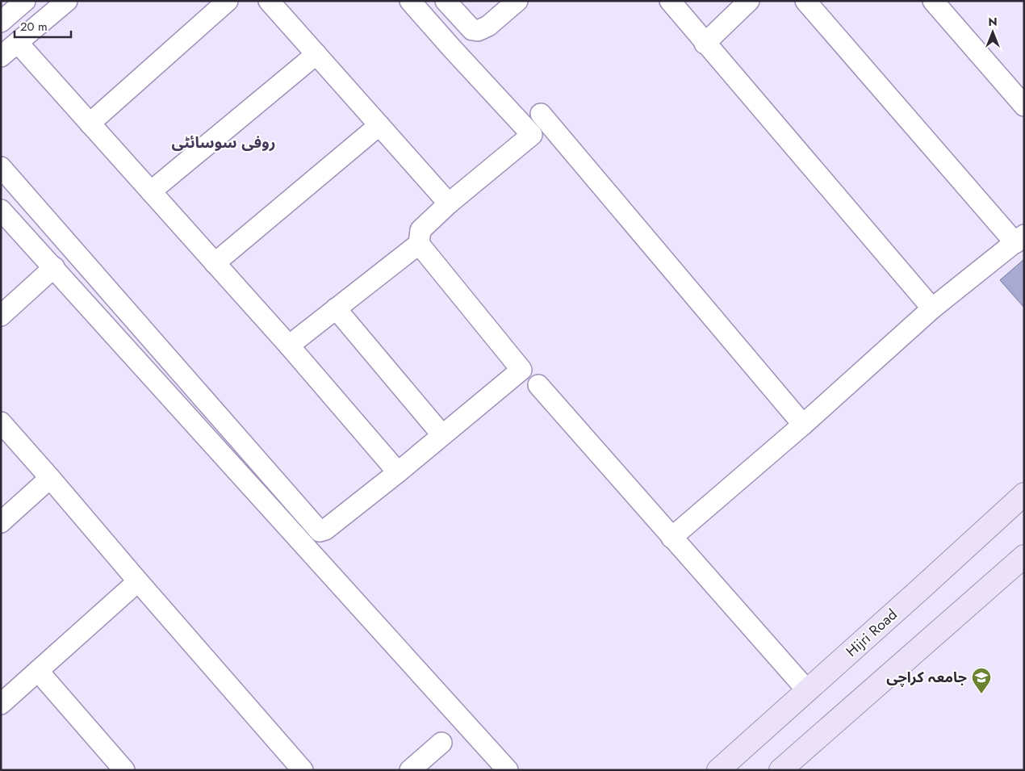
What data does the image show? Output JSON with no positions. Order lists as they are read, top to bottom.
{
  "streets": {
    "main road": ["Hijri Road"]
  },
  "districts": ["روفی سوسائٹی"],
  "places": {
    "school or university": ["جامعہ کراچی"]
  },
  "scale_bar": "20 m",
  "north": "top"
}
